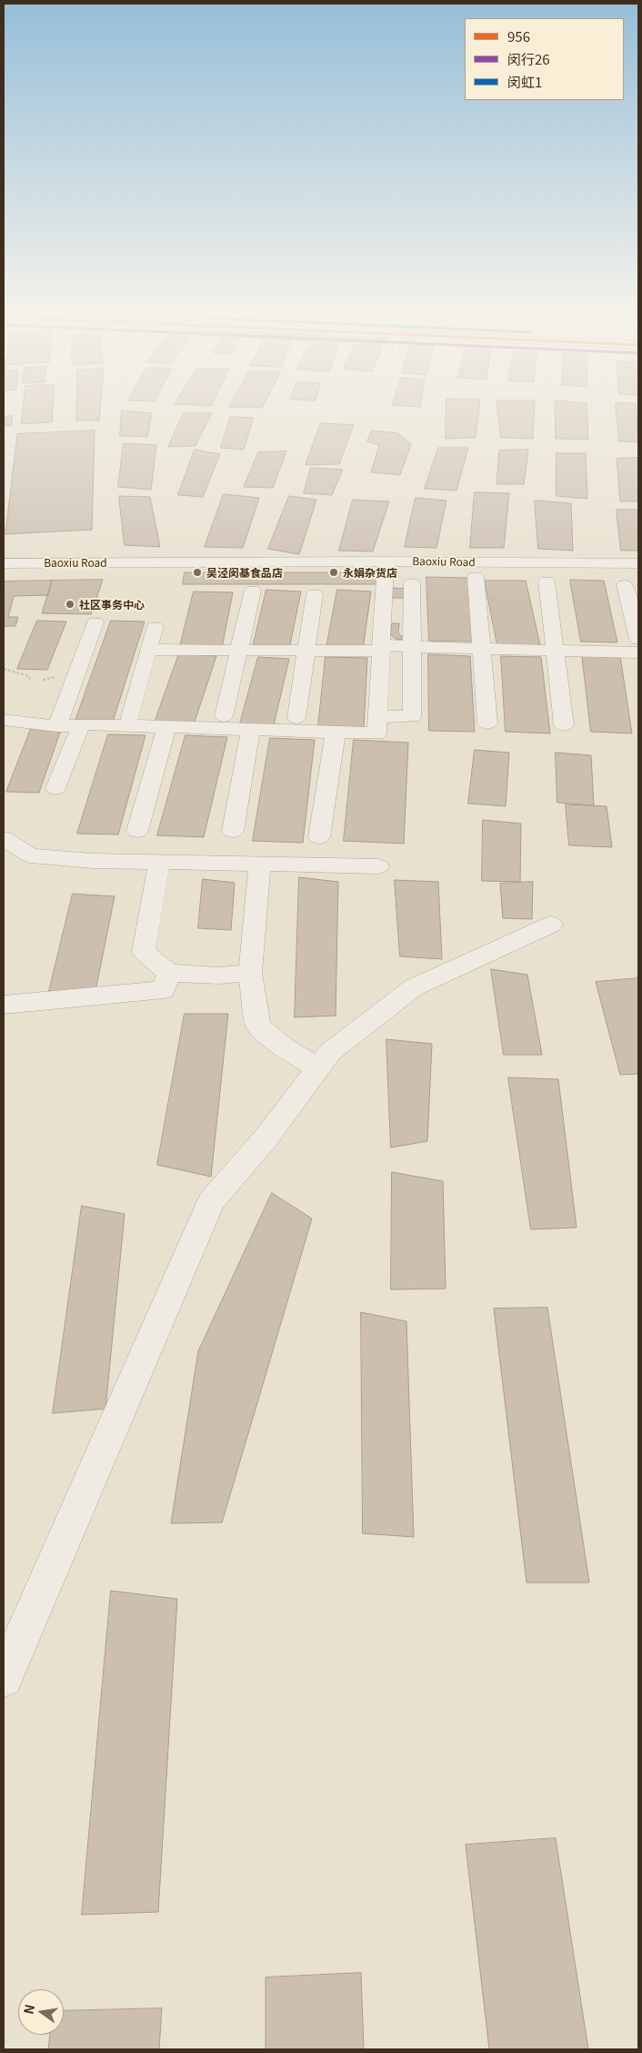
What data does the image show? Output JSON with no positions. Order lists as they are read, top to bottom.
{
  "streets": {
    "street": ["Baoxiu Road"]
  },
  "places": ["吴泾闵基食品店", "永娟杂货店", "社区事务中心"],
  "legend": ["956", "闵行26", "闵虹1"],
  "north": "left"
}
